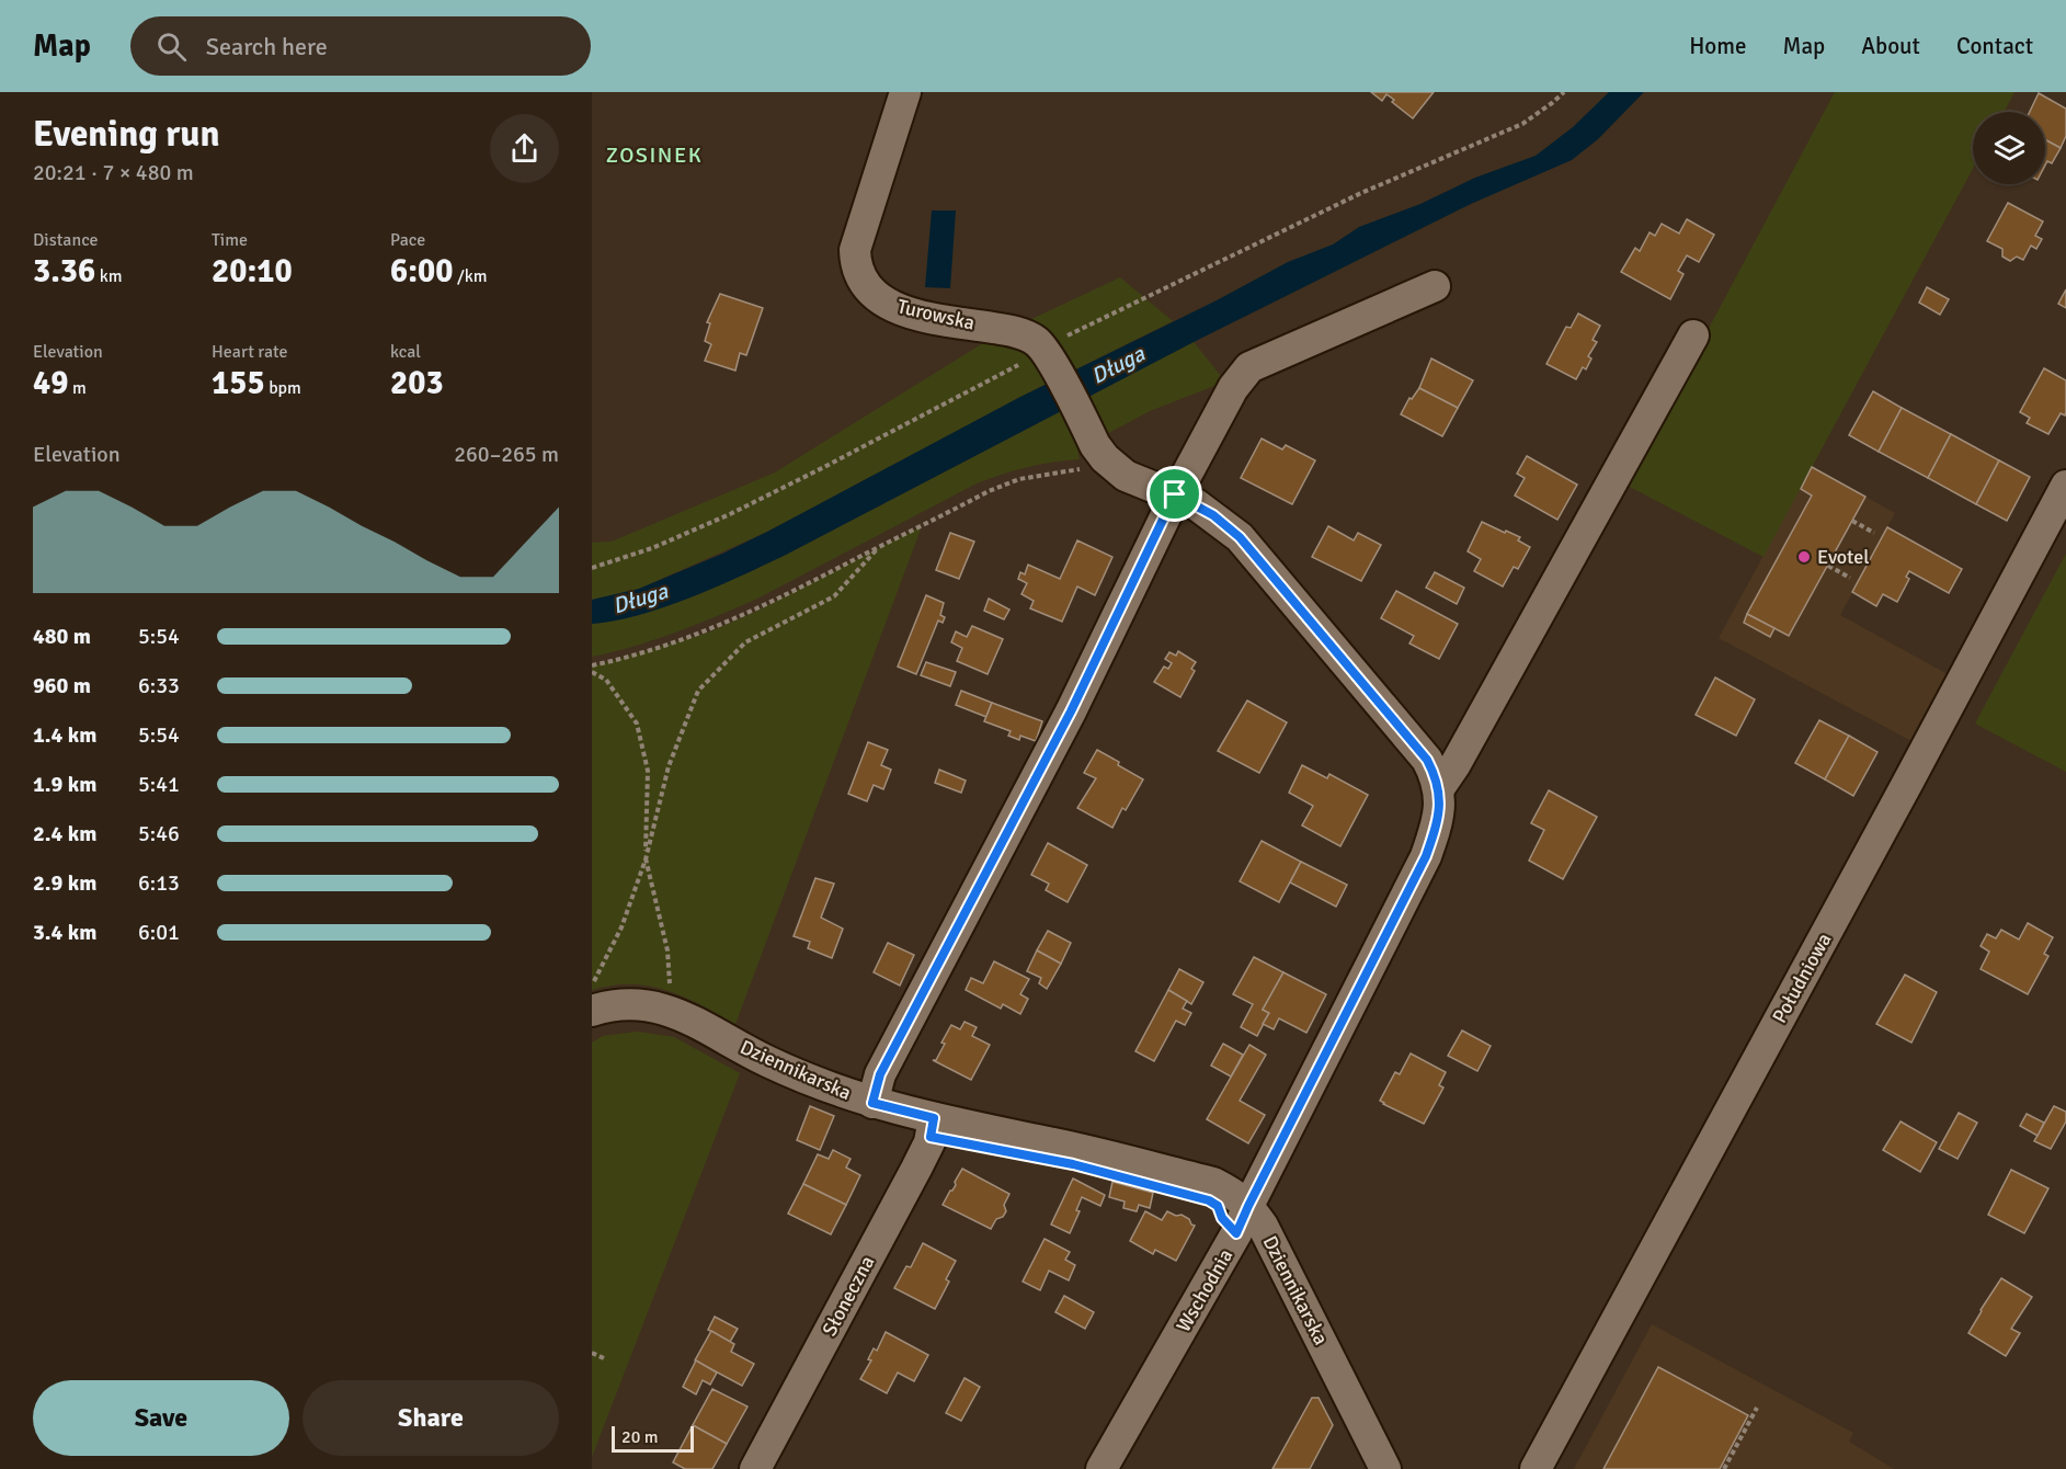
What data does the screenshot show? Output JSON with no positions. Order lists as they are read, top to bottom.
{
  "streets": {
    "street": [
      "Turowska",
      "Południowa",
      "Dziennikarska",
      "Wschodnia",
      "Słoneczna"
    ]
  },
  "crossings": [
    ["Turowska", "Wschodnia"],
    ["Dziennikarska", "Wschodnia"],
    ["Dziennikarska", "Słoneczna"]
  ],
  "districts": ["ZOSINEK"],
  "water": ["Długa"],
  "places": ["Evotel"],
  "scale_bar": "20 m",
  "page": {
    "header": "Map",
    "search": "Search here",
    "nav": [
      "Home",
      "Map",
      "About",
      "Contact"
    ],
    "heading": ["Evening run", "20:21 · 7 × 480 m"],
    "stats": [
      ["Distance", "3.36 km"],
      ["Time", "20:10"],
      ["Pace", "6:00 /km"],
      ["Elevation", "49 m"],
      ["Heart rate", "155 bpm"],
      ["kcal", "203"]
    ],
    "chart": ["Elevation", "260–265 m"],
    "list": [
      {
        "name": "480 m",
        "note": "5:54"
      },
      {
        "name": "960 m",
        "note": "6:33"
      },
      {
        "name": "1.4 km",
        "note": "5:54"
      },
      {
        "name": "1.9 km",
        "note": "5:41"
      },
      {
        "name": "2.4 km",
        "note": "5:46"
      },
      {
        "name": "2.9 km",
        "note": "6:13"
      },
      {
        "name": "3.4 km",
        "note": "6:01"
      }
    ],
    "buttons": ["Save", "Share"],
    "scale": "20 m"
  }
}
